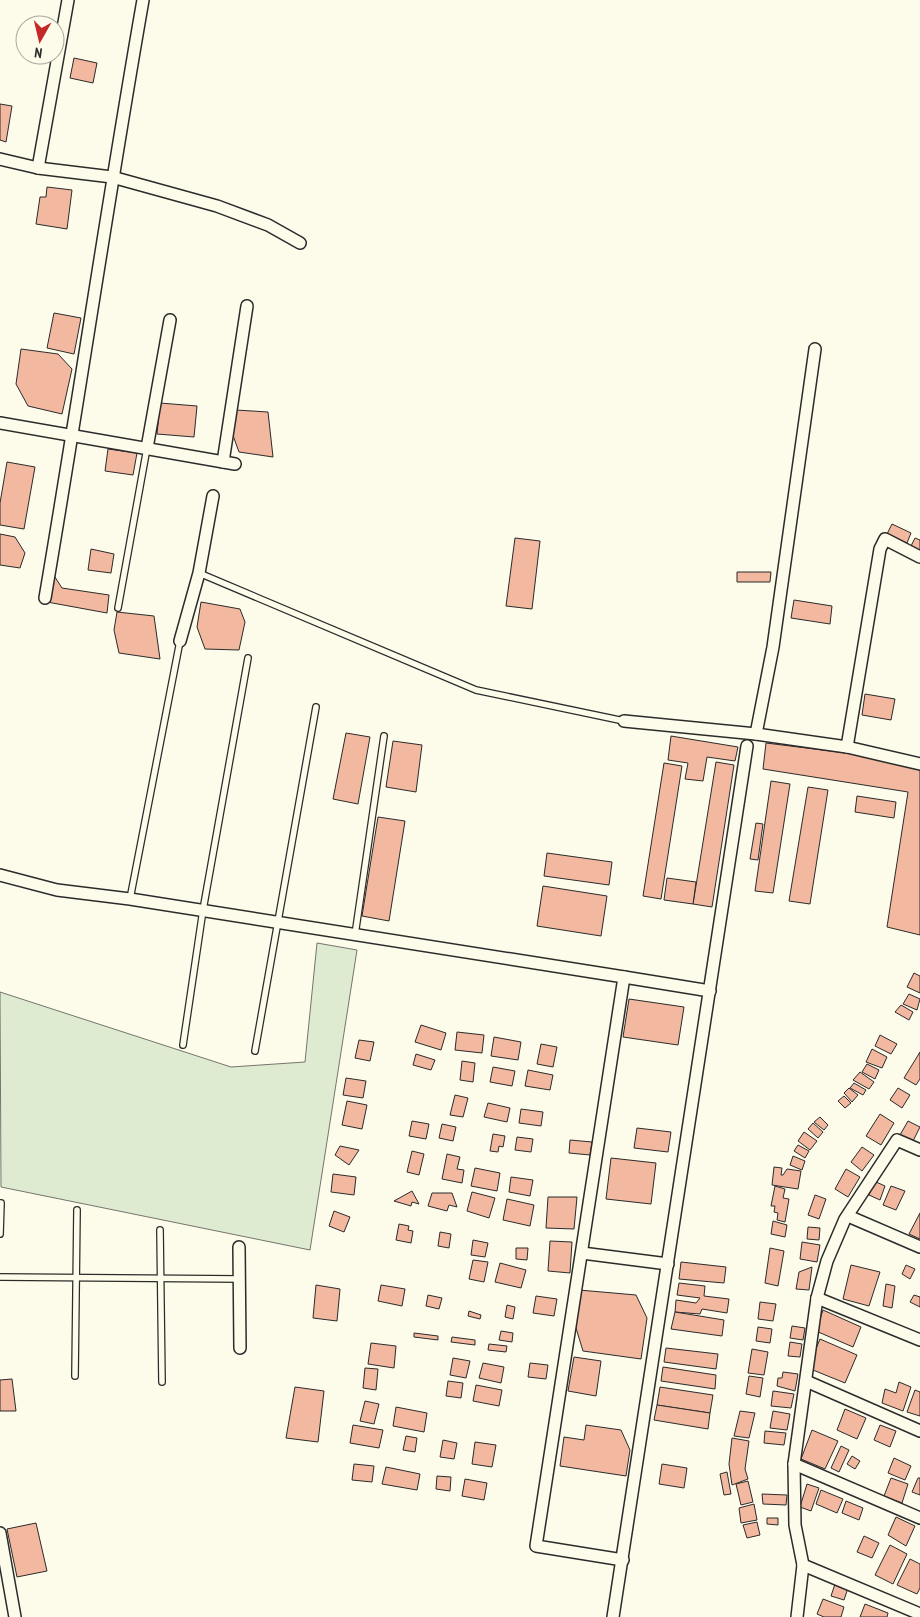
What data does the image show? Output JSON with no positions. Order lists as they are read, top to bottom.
{
  "north": "bottom"
}
